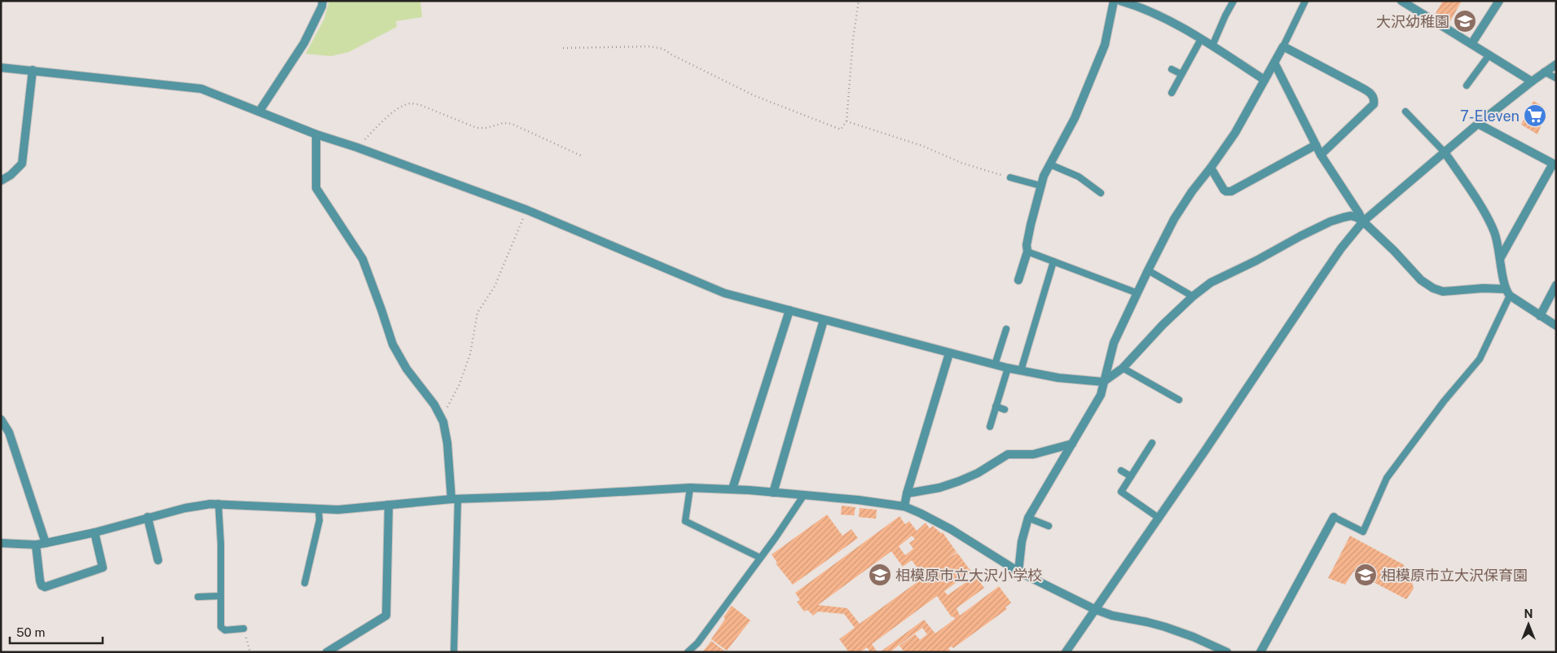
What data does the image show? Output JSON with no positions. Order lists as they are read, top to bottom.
{
  "places": {
    "school or university": ["大沢幼稚園", "相模原市立大沢小学校", "相模原市立大沢保育園"],
    "supermarket": ["7-Eleven"]
  },
  "scale_bar": "50 m",
  "north": "top"
}
